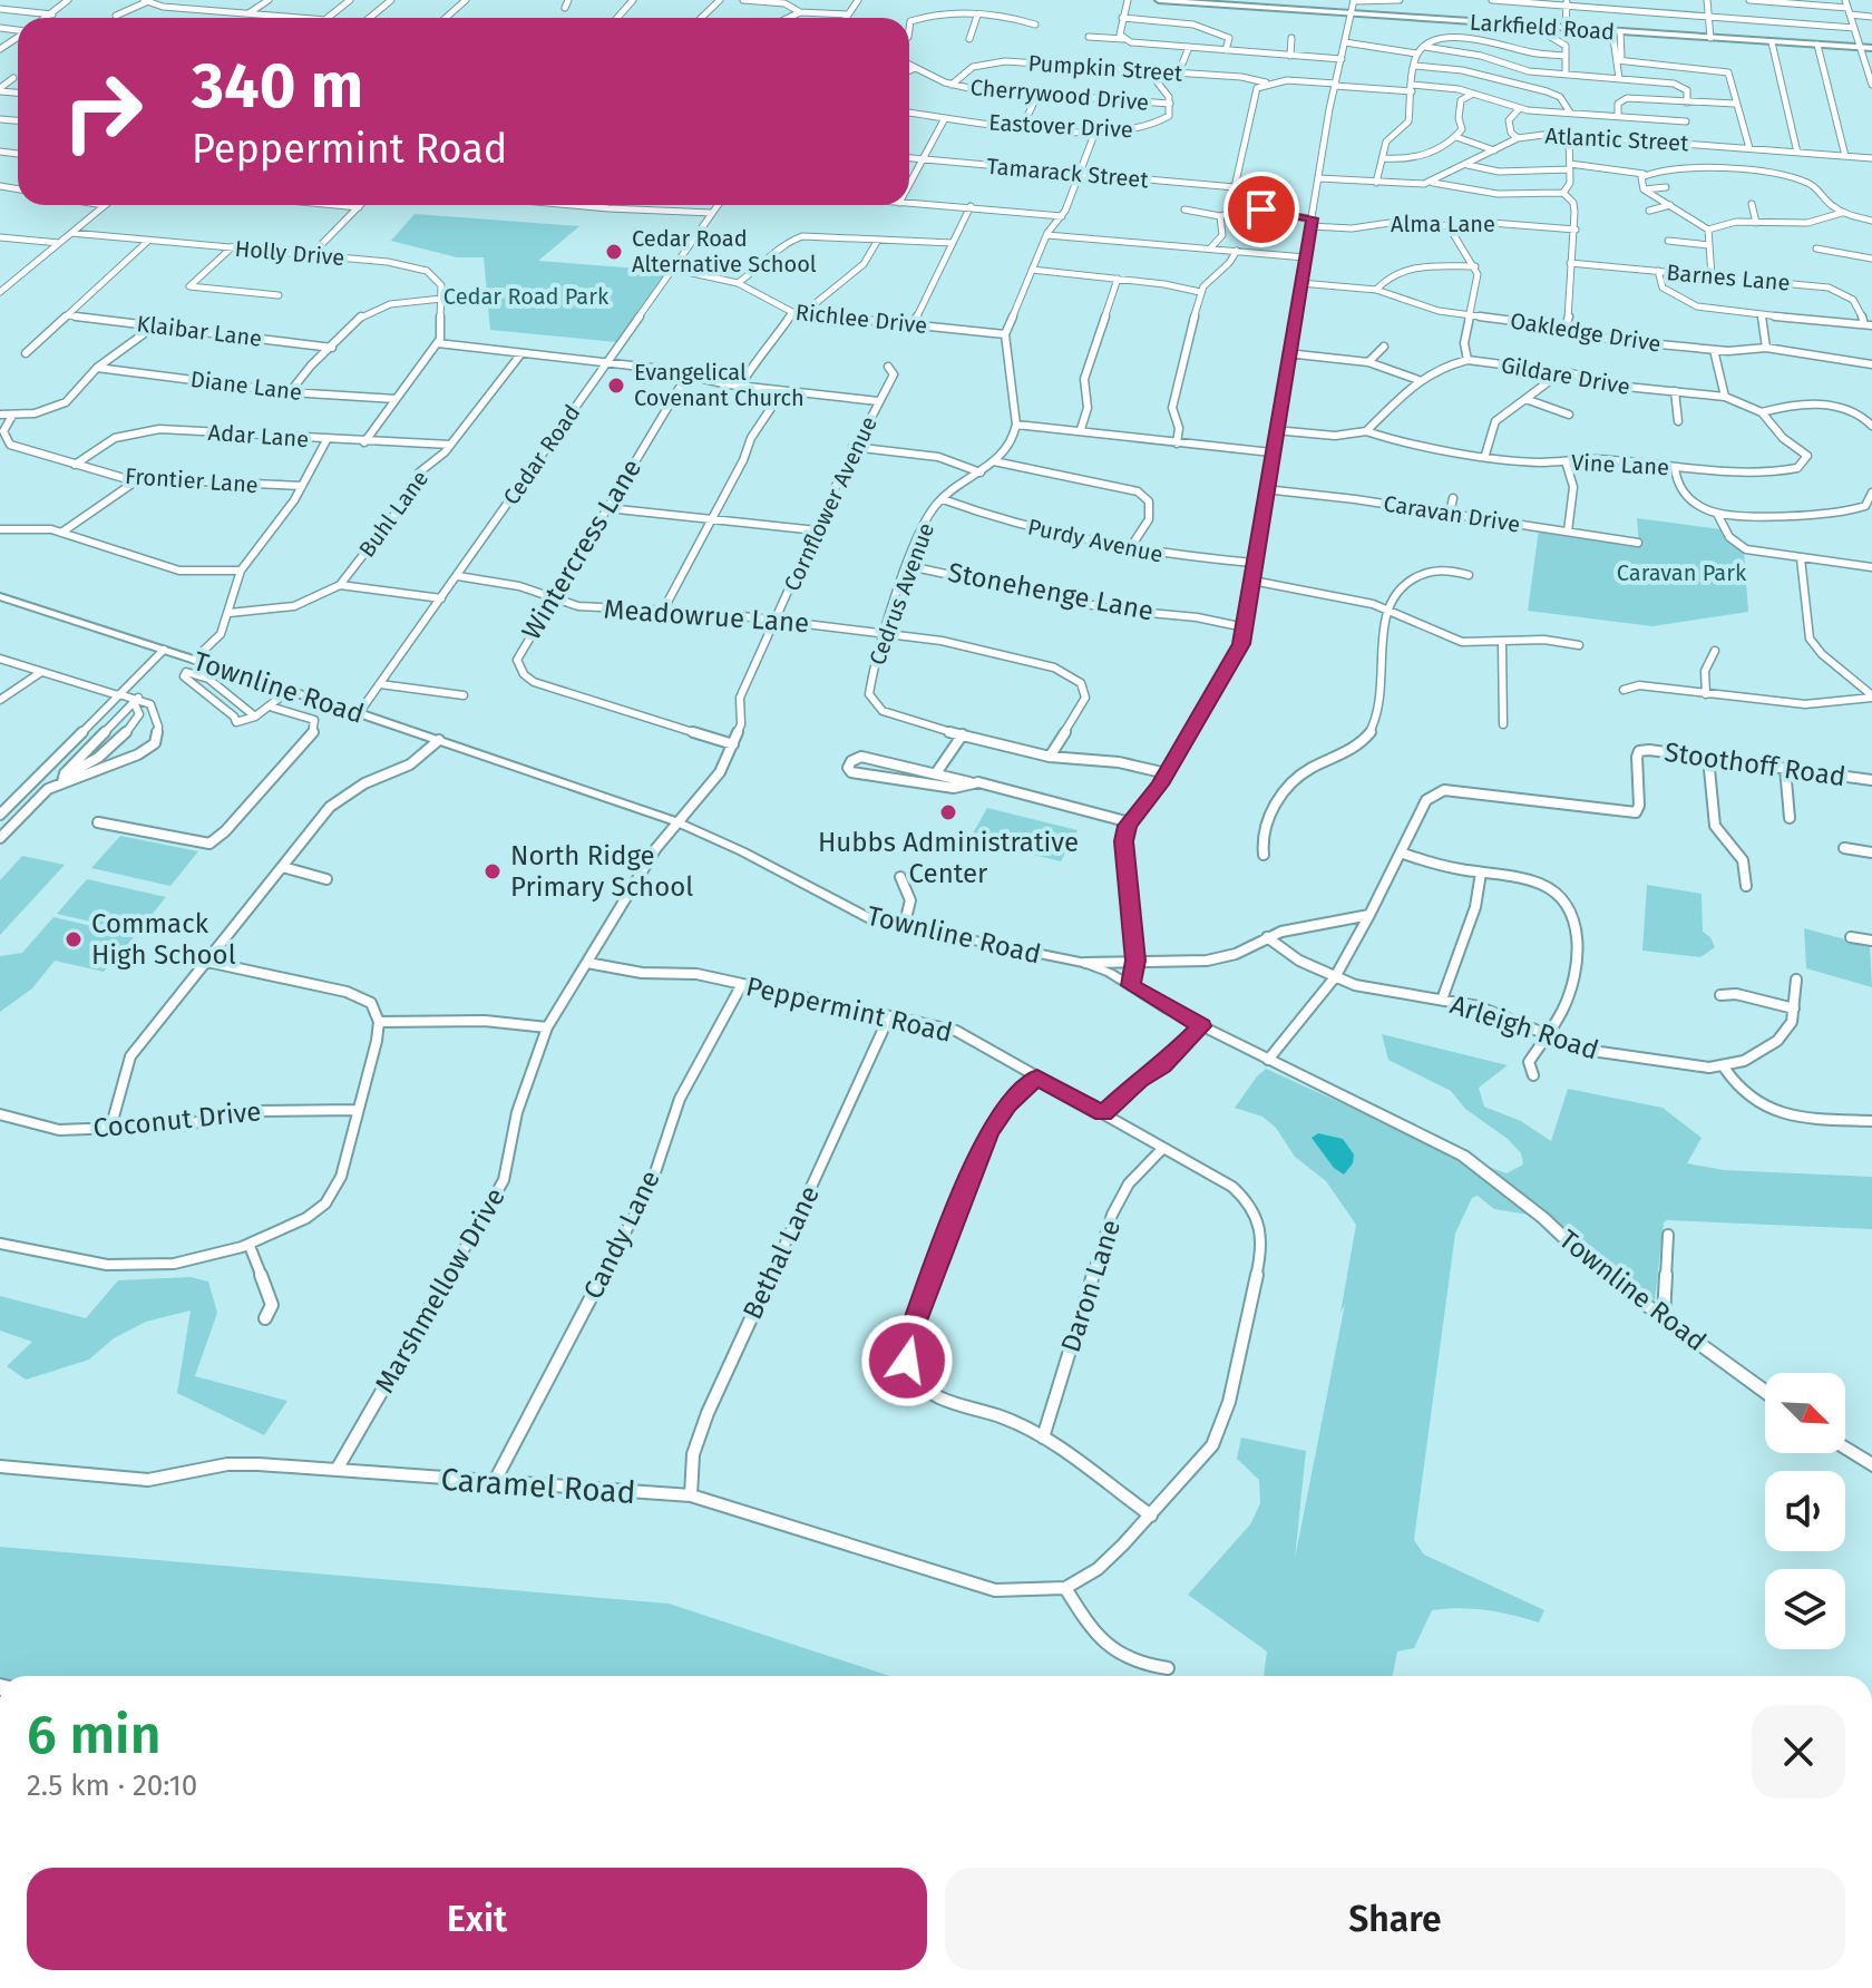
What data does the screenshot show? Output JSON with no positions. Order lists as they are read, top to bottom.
{
  "streets": {
    "main road": ["Larkfield Road", "Townline Road"],
    "street": [
      "Pumpkin Street",
      "Cherrywood Drive",
      "Eastover Drive",
      "Atlantic Street",
      "Tamarack Street",
      "Alma Lane",
      "Holly Drive",
      "Barnes Lane",
      "Richlee Drive",
      "Klaibar Lane",
      "Oakledge Drive",
      "Gildare Drive",
      "Diane Lane",
      "Adar Lane",
      "Cedar Road",
      "Vine Lane",
      "Frontier Lane",
      "Cornflower Avenue",
      "Buhl Lane",
      "Caravan Drive",
      "Purdy Avenue",
      "Wintercress Lane",
      "Stonehenge Lane",
      "Cedrus Avenue",
      "Meadowrue Lane",
      "Stoothoff Road",
      "Peppermint Road",
      "Arleigh Road",
      "Coconut Drive",
      "Candy Lane",
      "Bethal Lane",
      "Daron Lane",
      "Marshmellow Drive",
      "Caramel Road"
    ]
  },
  "crossings": [
    ["Pumpkin Street", "Cherrywood Drive"],
    ["Pumpkin Street", "Eastover Drive"],
    ["Cherrywood Drive", "Eastover Drive"],
    ["Richlee Drive", "Cedar Road"],
    ["Gildare Drive", "Vine Lane"],
    ["Adar Lane", "Frontier Lane"],
    ["Adar Lane", "Buhl Lane"],
    ["Cedar Road", "Meadowrue Lane"],
    ["Cedar Road", "Townline Road"],
    ["Cornflower Avenue", "Wintercress Lane"],
    ["Cornflower Avenue", "Meadowrue Lane"],
    ["Cornflower Avenue", "Marshmellow Drive"],
    ["Purdy Avenue", "Cedrus Avenue"],
    ["Wintercress Lane", "Meadowrue Lane"],
    ["Wintercress Lane", "Marshmellow Drive"],
    ["Stonehenge Lane", "Cedrus Avenue"],
    ["Cedrus Avenue", "Meadowrue Lane"],
    ["Townline Road", "Stoothoff Road"],
    ["Townline Road", "Marshmellow Drive"],
    ["Stoothoff Road", "Arleigh Road"],
    ["Peppermint Road", "Candy Lane"],
    ["Peppermint Road", "Bethal Lane"],
    ["Peppermint Road", "Daron Lane"],
    ["Peppermint Road", "Marshmellow Drive"],
    ["Peppermint Road", "Caramel Road"],
    ["Candy Lane", "Caramel Road"],
    ["Bethal Lane", "Caramel Road"],
    ["Marshmellow Drive", "Caramel Road"]
  ],
  "parks": ["Cedar Road Park", "Caravan Park"],
  "places": [
    "Cedar Road Alternative School",
    "Evangelical Covenant Church",
    "Hubbs Administrative Center",
    "North Ridge Primary School",
    "Commack High School"
  ],
  "north": "bottom right",
  "page": {
    "turn": ["340 m", "Peppermint Road"],
    "heading": ["6 min", "2.5 km · 20:10"],
    "buttons": ["Exit", "Share"]
  }
}
